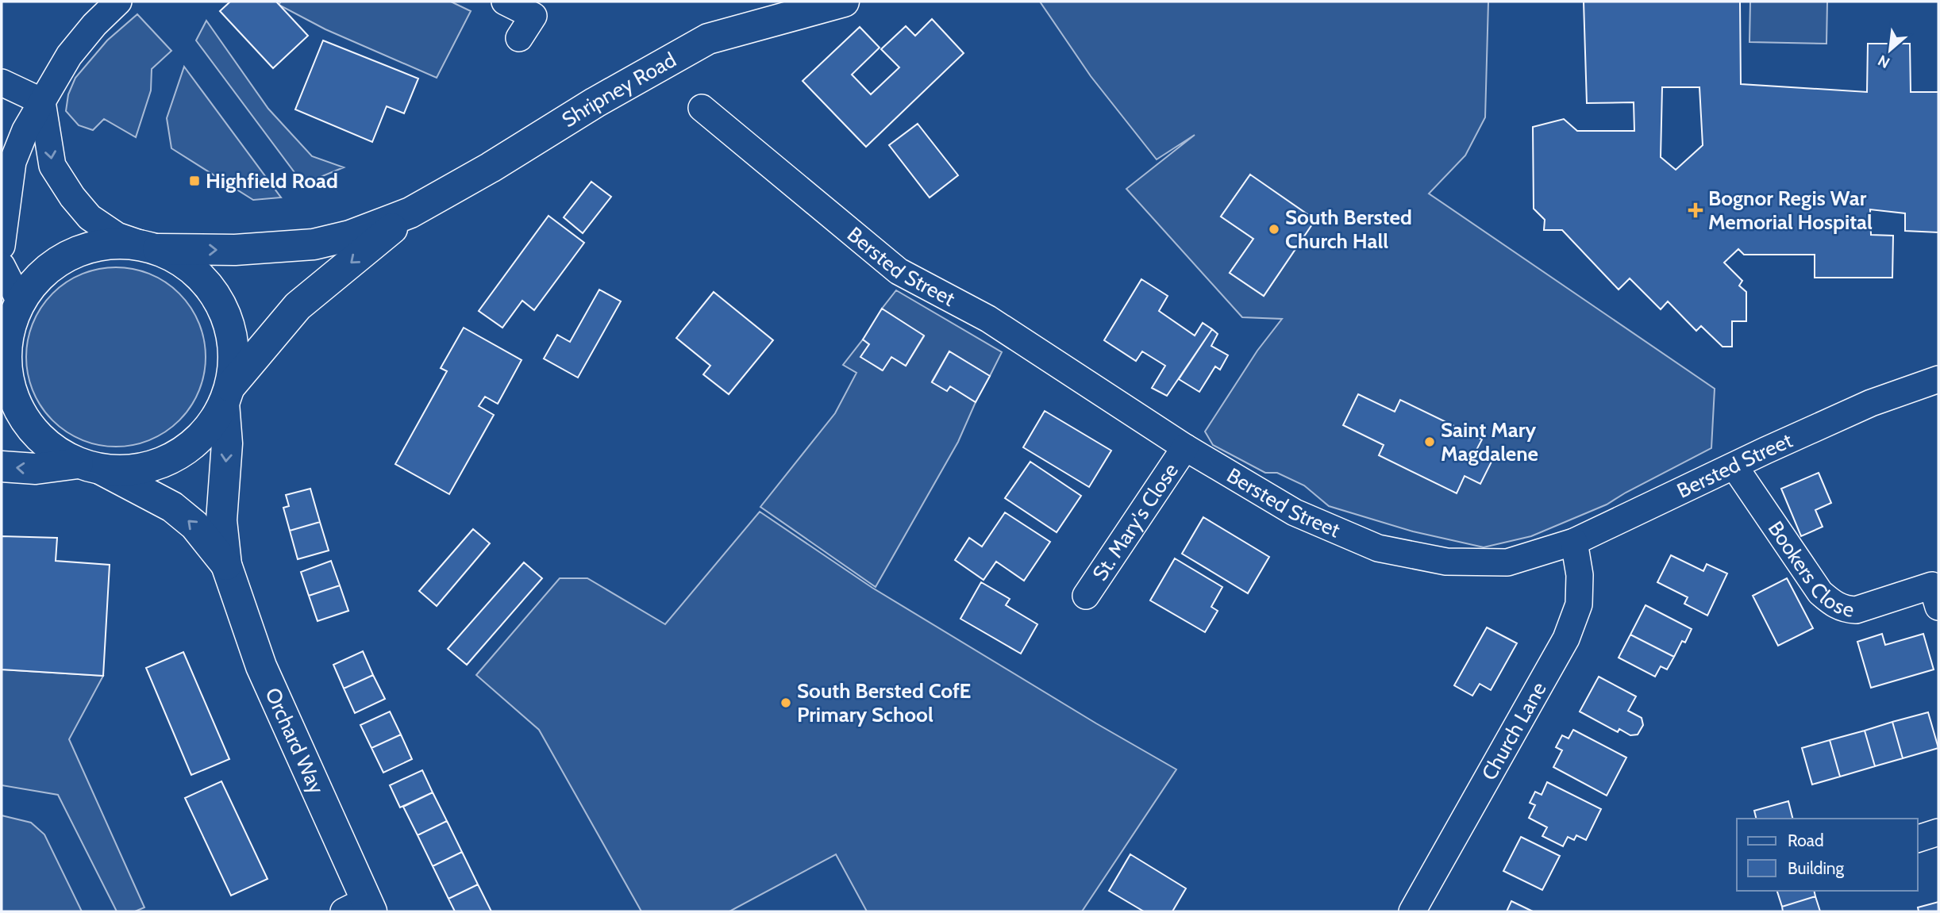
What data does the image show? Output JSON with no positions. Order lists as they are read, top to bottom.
{
  "streets": {
    "main road": ["Shripney Road", "Orchard Way"],
    "street": [
      "Bersted Street",
      "St. Mary's Close",
      "Bookers Close",
      "Church Lane"
    ]
  },
  "crossings": [
    ["Bersted Street", "St. Mary's Close"],
    ["Bersted Street", "Bookers Close"],
    ["Bersted Street", "Church Lane"]
  ],
  "places": {
    "transit": ["Highfield Road"],
    "health": ["Bognor Regis War Memorial Hospital"],
    "other": ["South Bersted Church Hall", "Saint Mary Magdalene", "South Bersted CofE Primary School"]
  },
  "legend": ["Road", "Building"],
  "north": "bottom left"
}
